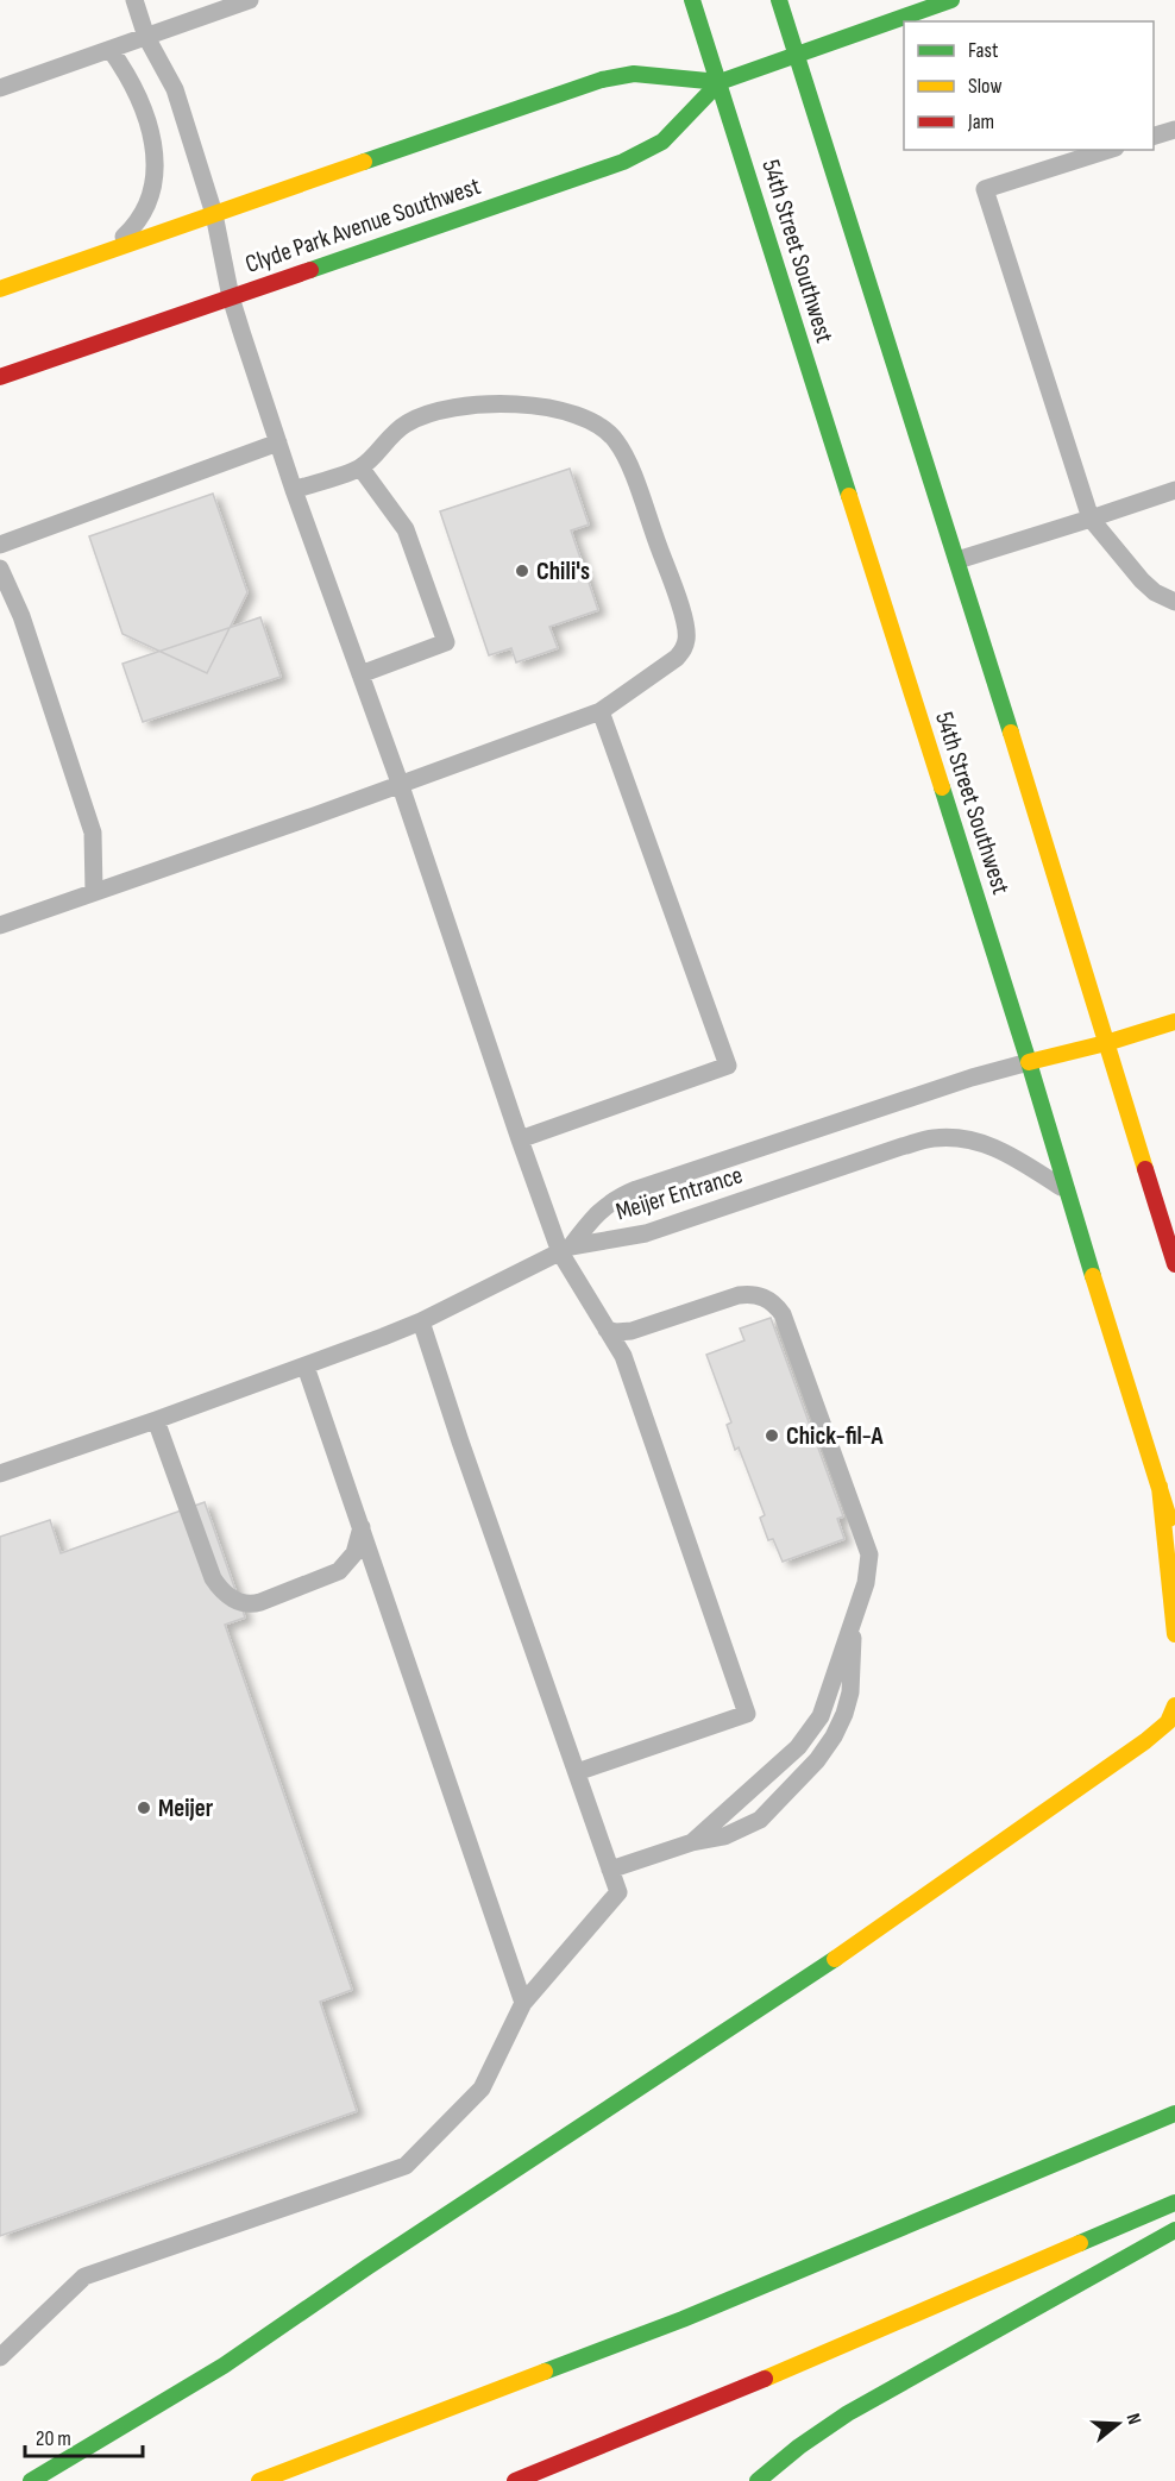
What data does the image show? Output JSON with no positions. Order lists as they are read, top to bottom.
{
  "streets": {
    "main road": ["Clyde Park Avenue Southwest", "54th Street Southwest"],
    "lane": ["Meijer Entrance"]
  },
  "crossings": [
    ["Clyde Park Avenue Southwest", "54th Street Southwest"],
    ["54th Street Southwest", "Meijer Entrance"]
  ],
  "places": ["Chili's", "Chick-fil-A", "Meijer"],
  "legend": ["Fast", "Slow", "Jam"],
  "scale_bar": "20 m",
  "north": "right"
}
